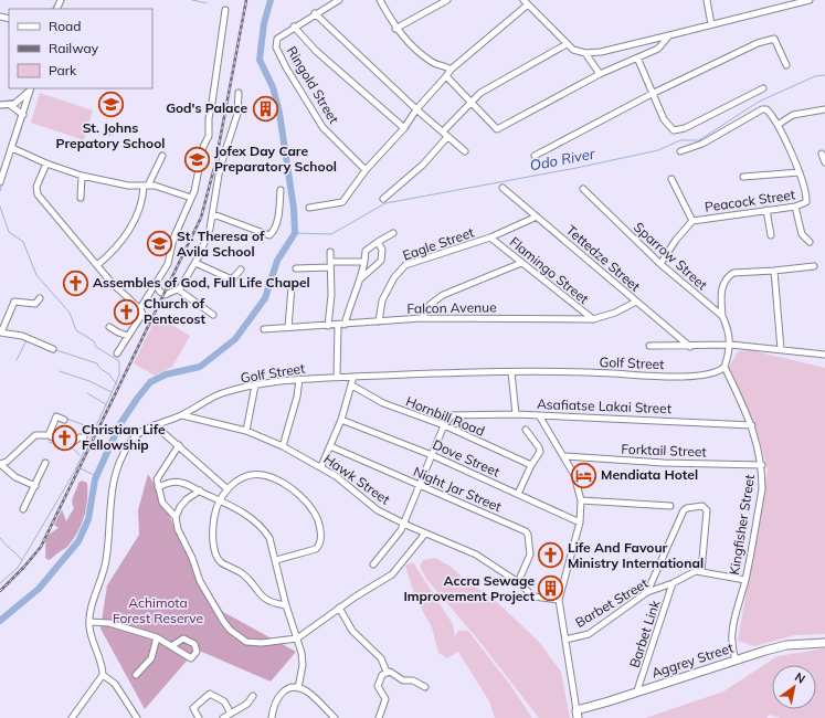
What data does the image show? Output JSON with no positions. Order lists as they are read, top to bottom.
{
  "streets": {
    "main road": ["Aggrey Street"],
    "street": [
      "Ringold Street",
      "Peacock Street",
      "Eagle Street",
      "Sparrow Street",
      "Tettedze Street",
      "Flamingo Street",
      "Falcon Avenue",
      "Golf Street",
      "Asafiatse Lakai Street",
      "Hornbill Road",
      "Forktail Street",
      "Dove Street",
      "Hawk Street",
      "Night Jar Street",
      "Kingfisher Street",
      "Barbet Street",
      "Barbet Link"
    ]
  },
  "crossings": [
    ["Peacock Street", "Sparrow Street"],
    ["Eagle Street", "Tettedze Street"],
    ["Eagle Street", "Flamingo Street"],
    ["Eagle Street", "Falcon Avenue"],
    ["Tettedze Street", "Falcon Avenue"],
    ["Flamingo Street", "Falcon Avenue"],
    ["Golf Street", "Hawk Street"],
    ["Golf Street", "Kingfisher Street"],
    ["Asafiatse Lakai Street", "Hornbill Road"],
    ["Asafiatse Lakai Street", "Kingfisher Street"],
    ["Forktail Street", "Kingfisher Street"],
    ["Hawk Street", "Night Jar Street"],
    ["Kingfisher Street", "Aggrey Street"],
    ["Barbet Street", "Barbet Link"],
    ["Barbet Link", "Aggrey Street"]
  ],
  "water": ["Odo River"],
  "parks": ["Achimota Forest Reserve"],
  "places": {
    "school or university": ["St. Johns Prepatory School", "Jofex Day Care Preparatory School", "St. Theresa of Avila School"],
    "building": ["God's Palace", "Accra Sewage Improvement Project"],
    "church": [
      "Assembles of God, Full Life Chapel",
      "Church of Pentecost",
      "Christian Life Fellowship",
      "Life And Favour Ministry International"
    ],
    "hotel": ["Mendiata Hotel"]
  },
  "legend": ["Road", "Railway", "Park"],
  "north": "top right"
}
